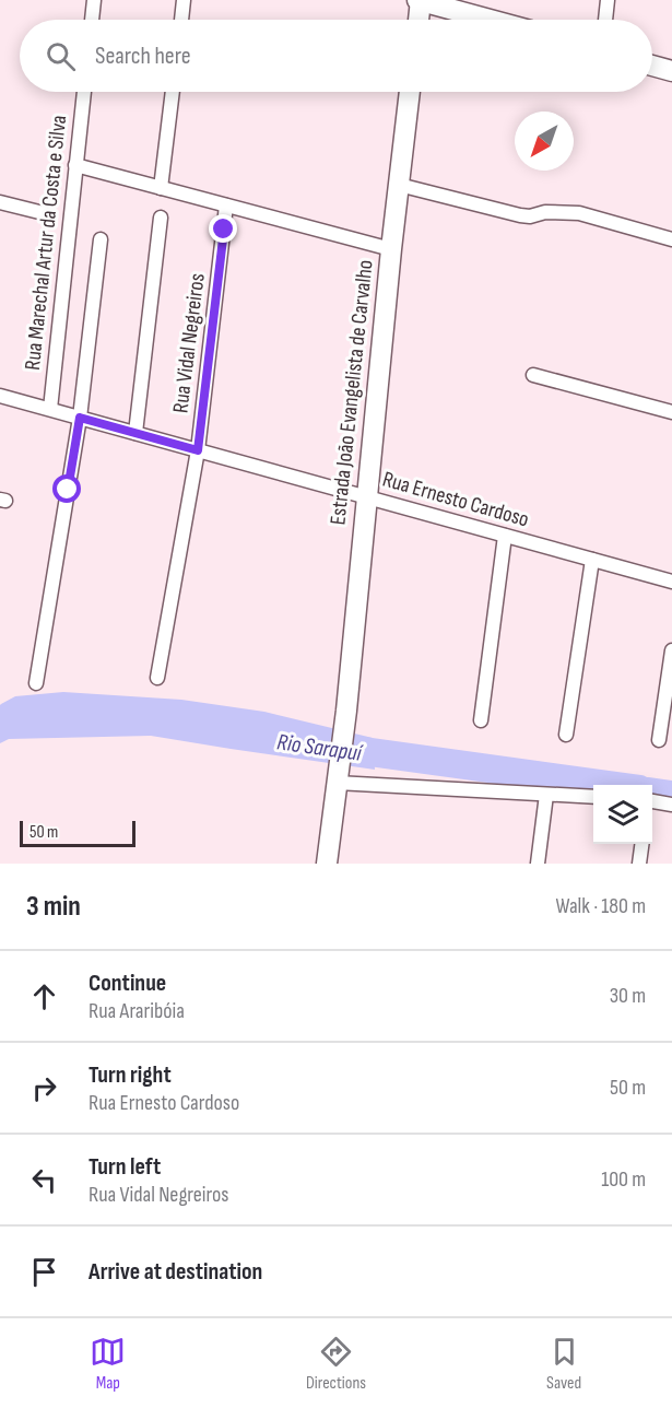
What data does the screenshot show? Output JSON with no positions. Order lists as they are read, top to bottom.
{
  "streets": {
    "main road": ["Estrada João Evangelista de Carvalho"],
    "street": ["Rua Marechal Artur da Costa e Silva", "Rua Vidal Negreiros", "Rua Ernesto Cardoso"]
  },
  "crossings": [
    ["Rua Marechal Artur da Costa e Silva", "Rua Ernesto Cardoso"],
    ["Rua Vidal Negreiros", "Rua Ernesto Cardoso"],
    ["Estrada João Evangelista de Carvalho", "Rua Ernesto Cardoso"]
  ],
  "water": ["Rio Sarapuí"],
  "scale_bar": "50 m",
  "north": "bottom left",
  "page": {
    "search": "Search here",
    "scale": "50 m",
    "heading": ["3 min", "Walk · 180 m"],
    "list": [
      ["Continue", "Rua Araribóia", "30 m"],
      ["Turn right", "Rua Ernesto Cardoso", "50 m"],
      ["Turn left", "Rua Vidal Negreiros", "100 m"],
      "Arrive at destination"
    ],
    "nav": ["Map", "Directions", "Saved"]
  }
}
